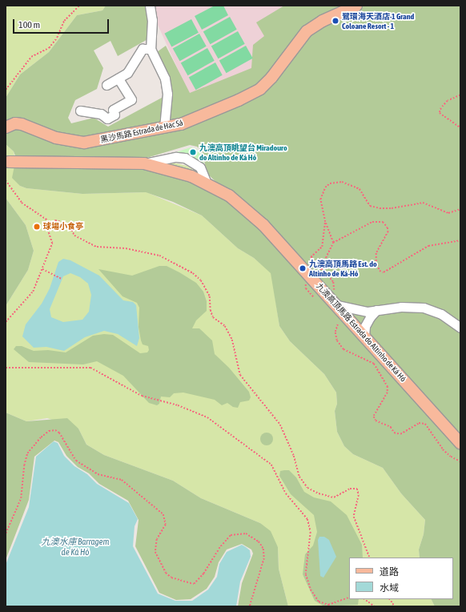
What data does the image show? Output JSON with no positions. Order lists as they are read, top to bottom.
{
  "streets": {
    "main road": ["黑沙馬路 Estrada de Hac Sá", "九澳高頂馬路 Estrada do Altinho de Ká Hó"]
  },
  "water": ["九澳水庫 Barragem de Ká Hó"],
  "places": [
    "鷺環海天酒店-1 Grand Coloane Resort - 1",
    "九澳高頂眺望台 Miradouro do Altinho de Ká Hó",
    "球場小食亭",
    "九澳高頂馬路 Est. do Altinho de Ká-Hó"
  ],
  "legend": ["道路", "水域"],
  "scale_bar": "100 m"
}
